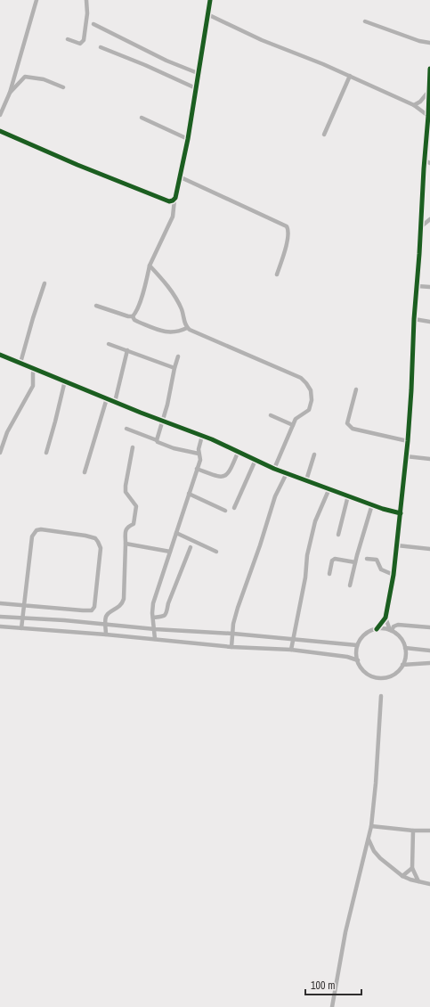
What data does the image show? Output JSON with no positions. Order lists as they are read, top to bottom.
{
  "scale_bar": "100 m"
}
